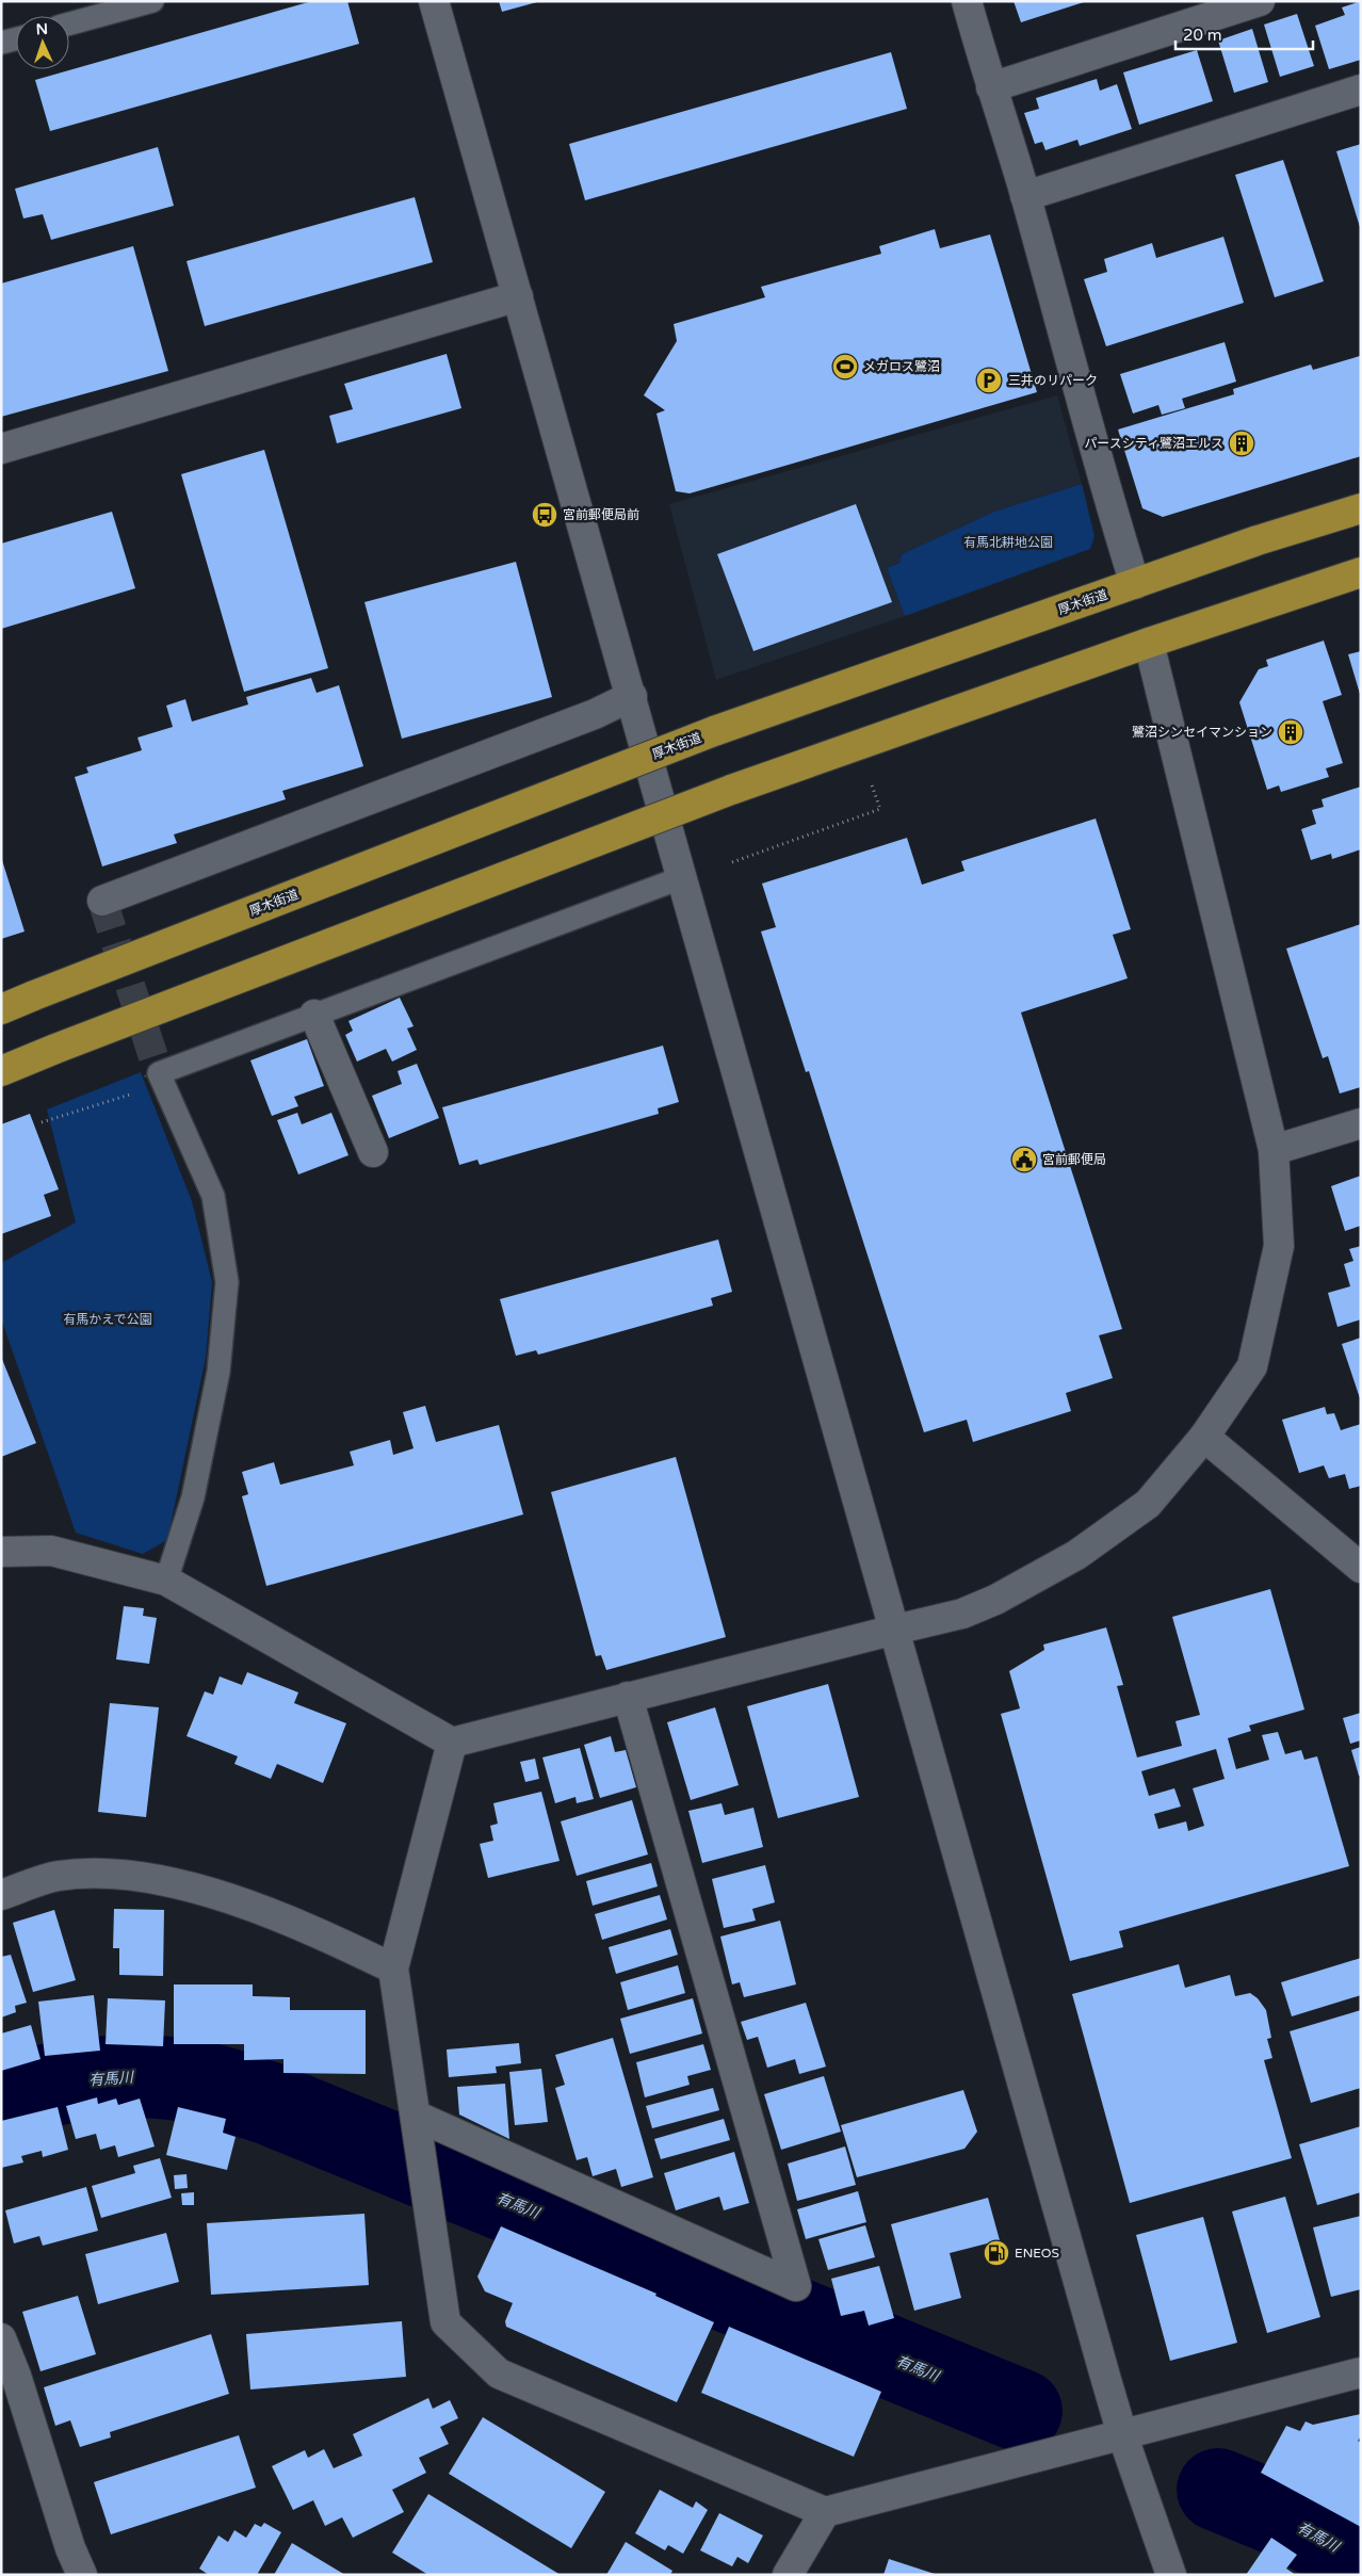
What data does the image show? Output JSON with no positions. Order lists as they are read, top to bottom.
{
  "streets": {
    "highway": ["厚木街道"]
  },
  "water": ["有馬川"],
  "parks": ["有馬北耕地公園", "有馬かえで公園"],
  "places": {
    "sports": ["メガロス鷺沼"],
    "parking": ["三井のリパーク"],
    "building": ["パースシティ鷺沼エルス", "鷺沼シンセイマンション"],
    "bus stop": ["宮前郵便局前"],
    "public building": ["宮前郵便局"],
    "fuel station": ["ENEOS"]
  },
  "scale_bar": "20 m",
  "north": "top"
}
